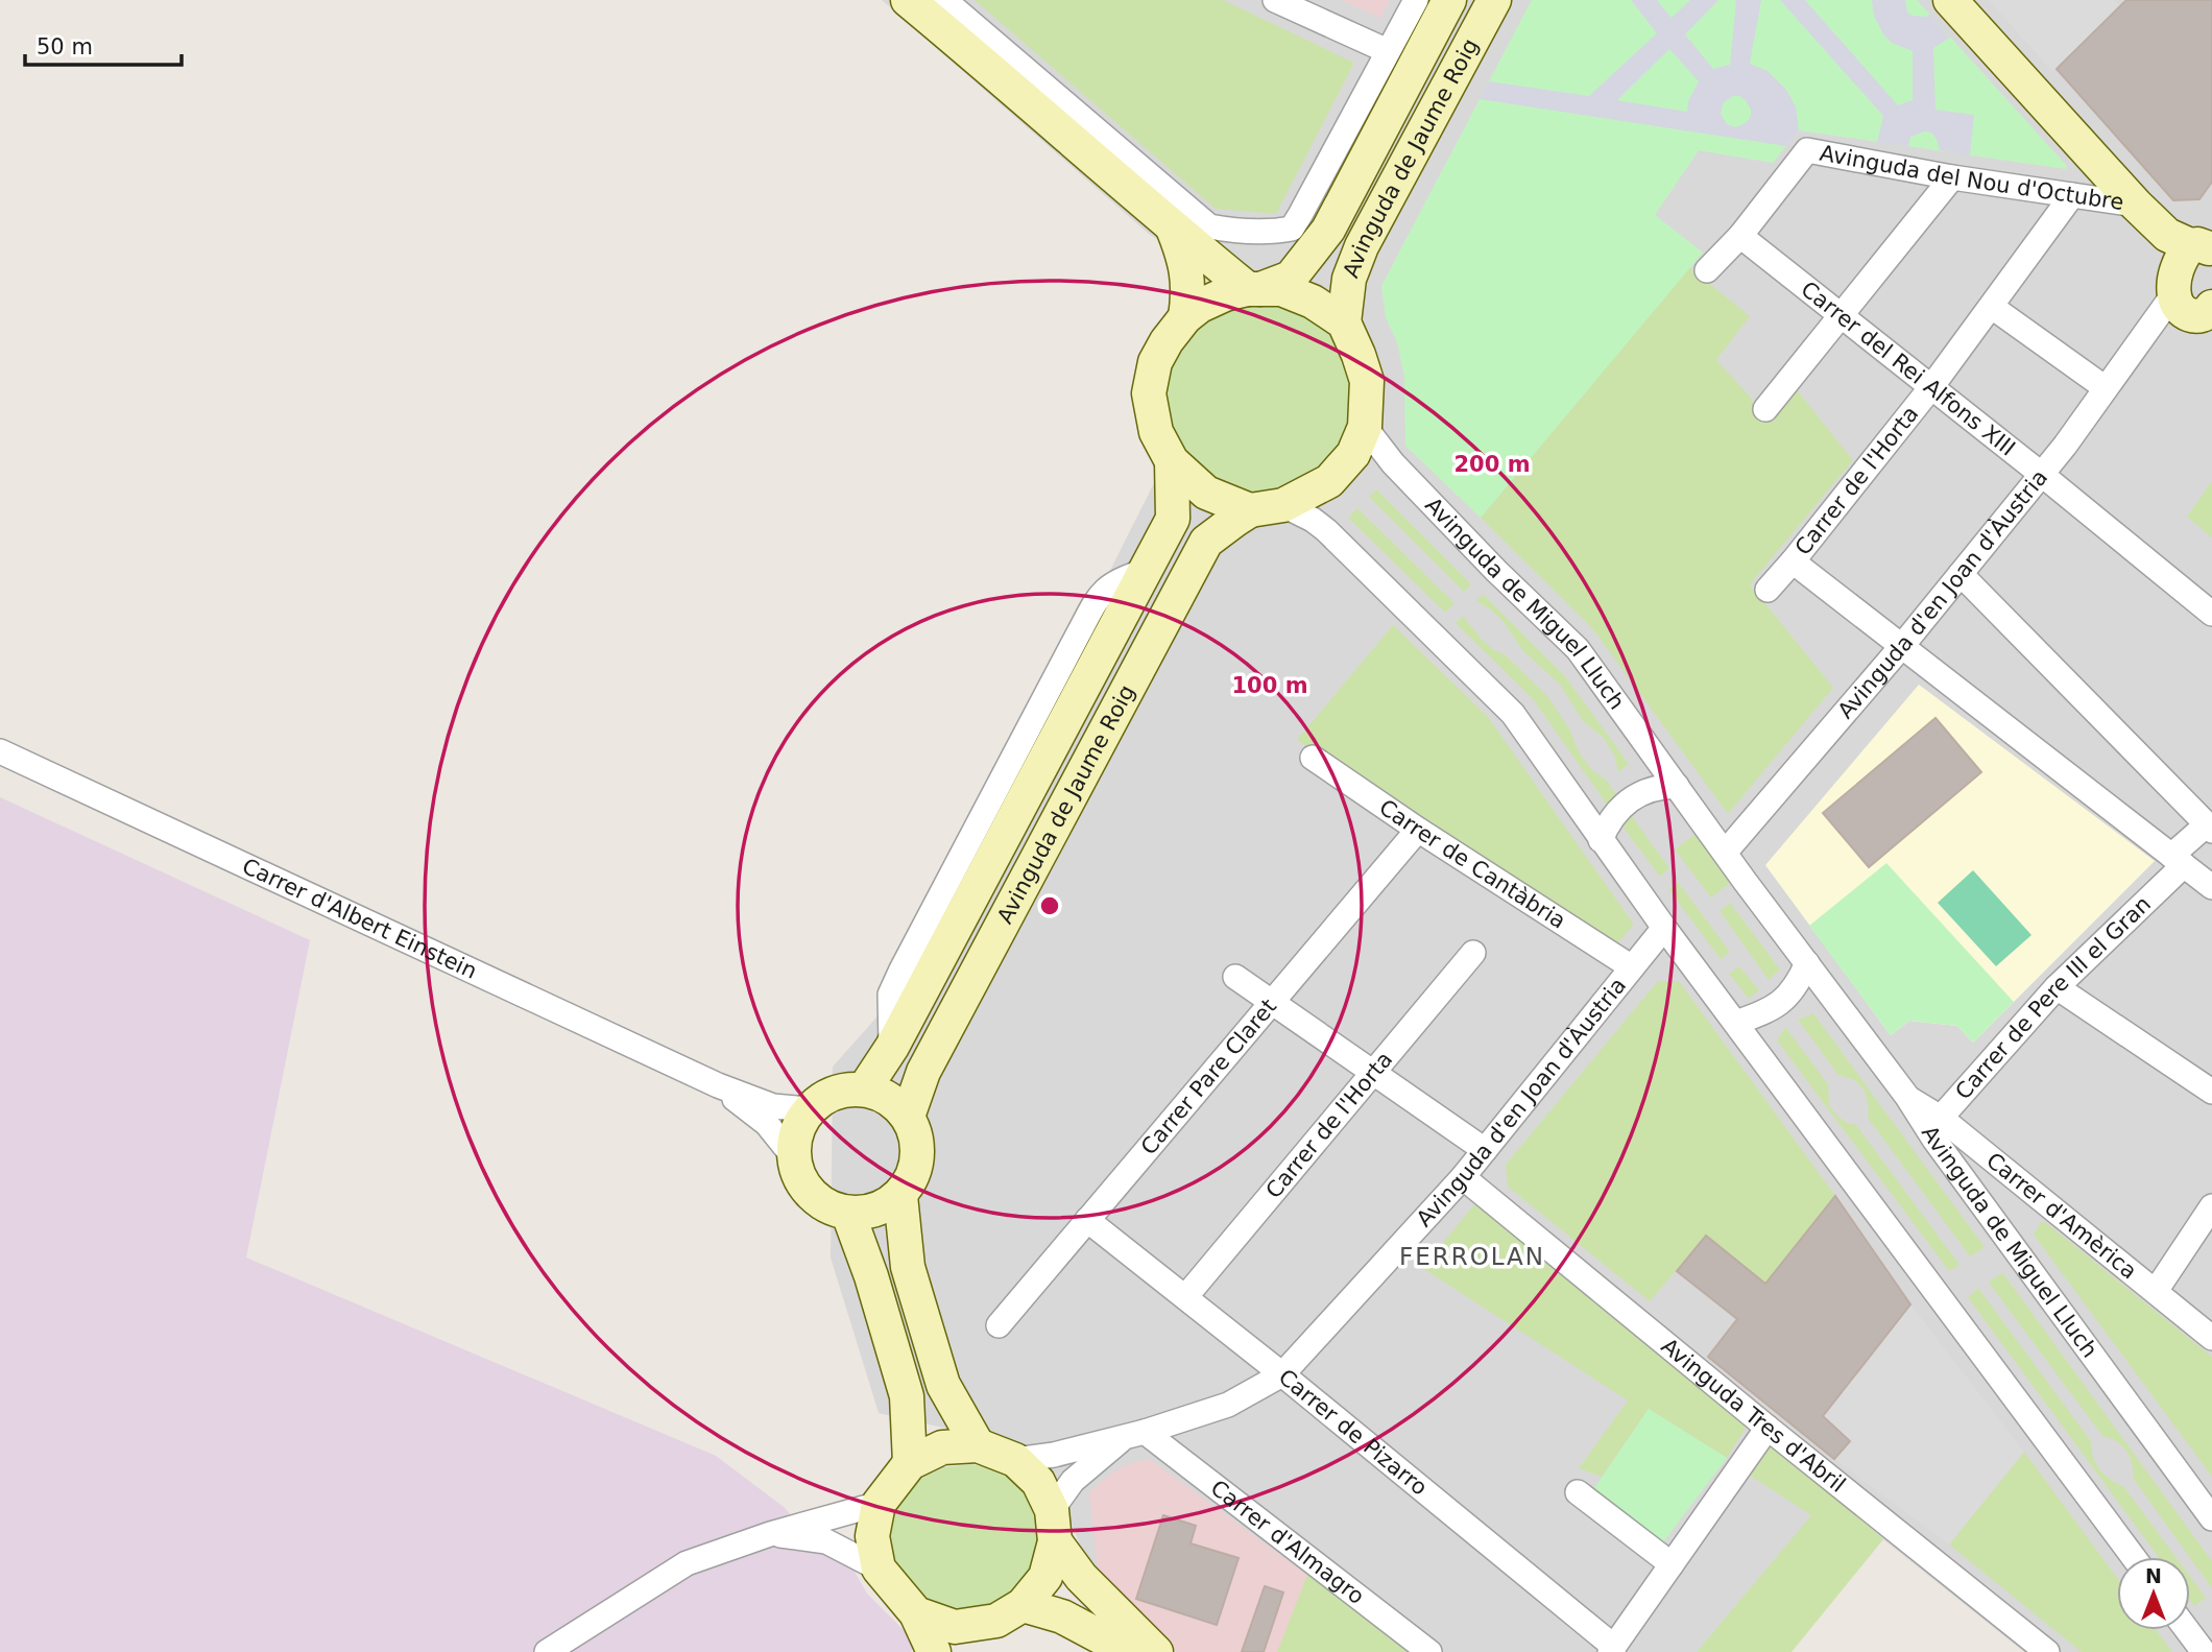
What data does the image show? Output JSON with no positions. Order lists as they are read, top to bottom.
{
  "streets": {
    "main road": ["Avinguda de Jaume Roig", "Avinguda del Nou d'Octubre"],
    "street": [
      "Carrer del Rei Alfons XIII",
      "Carrer de l'Horta",
      "Avinguda d'en Joan d'Àustria",
      "Avinguda de Miguel Lluch",
      "Carrer de Cantàbria",
      "Carrer d'Albert Einstein",
      "Carrer de Pere III el Gran",
      "Carrer Pare Claret",
      "Carrer d'Amèrica",
      "Avinguda Tres d'Abril",
      "Carrer de Pizarro",
      "Carrer d'Almagro"
    ]
  },
  "crossings": [
    ["Avinguda de Jaume Roig", "Avinguda de Miguel Lluch"],
    ["Avinguda de Jaume Roig", "Carrer d'Albert Einstein"],
    ["Avinguda del Nou d'Octubre", "Carrer del Rei Alfons XIII"],
    ["Avinguda del Nou d'Octubre", "Carrer de l'Horta"],
    ["Avinguda del Nou d'Octubre", "Avinguda d'en Joan d'Àustria"],
    ["Carrer del Rei Alfons XIII", "Carrer de l'Horta"],
    ["Carrer del Rei Alfons XIII", "Avinguda d'en Joan d'Àustria"],
    ["Carrer de l'Horta", "Carrer de Pizarro"],
    ["Avinguda d'en Joan d'Àustria", "Avinguda de Miguel Lluch"],
    ["Avinguda d'en Joan d'Àustria", "Carrer de Cantàbria"],
    ["Avinguda d'en Joan d'Àustria", "Avinguda Tres d'Abril"],
    ["Avinguda d'en Joan d'Àustria", "Carrer de Pizarro"],
    ["Avinguda d'en Joan d'Àustria", "Carrer d'Almagro"],
    ["Avinguda de Miguel Lluch", "Carrer de Pere III el Gran"],
    ["Avinguda de Miguel Lluch", "Carrer d'Amèrica"],
    ["Carrer de Cantàbria", "Carrer Pare Claret"],
    ["Carrer de Pere III el Gran", "Carrer d'Amèrica"],
    ["Carrer Pare Claret", "Carrer de Pizarro"]
  ],
  "districts": ["FERROLAN"],
  "scale_bar": "50 m",
  "north": "top",
  "rings": ["200 m", "100 m"]
}
